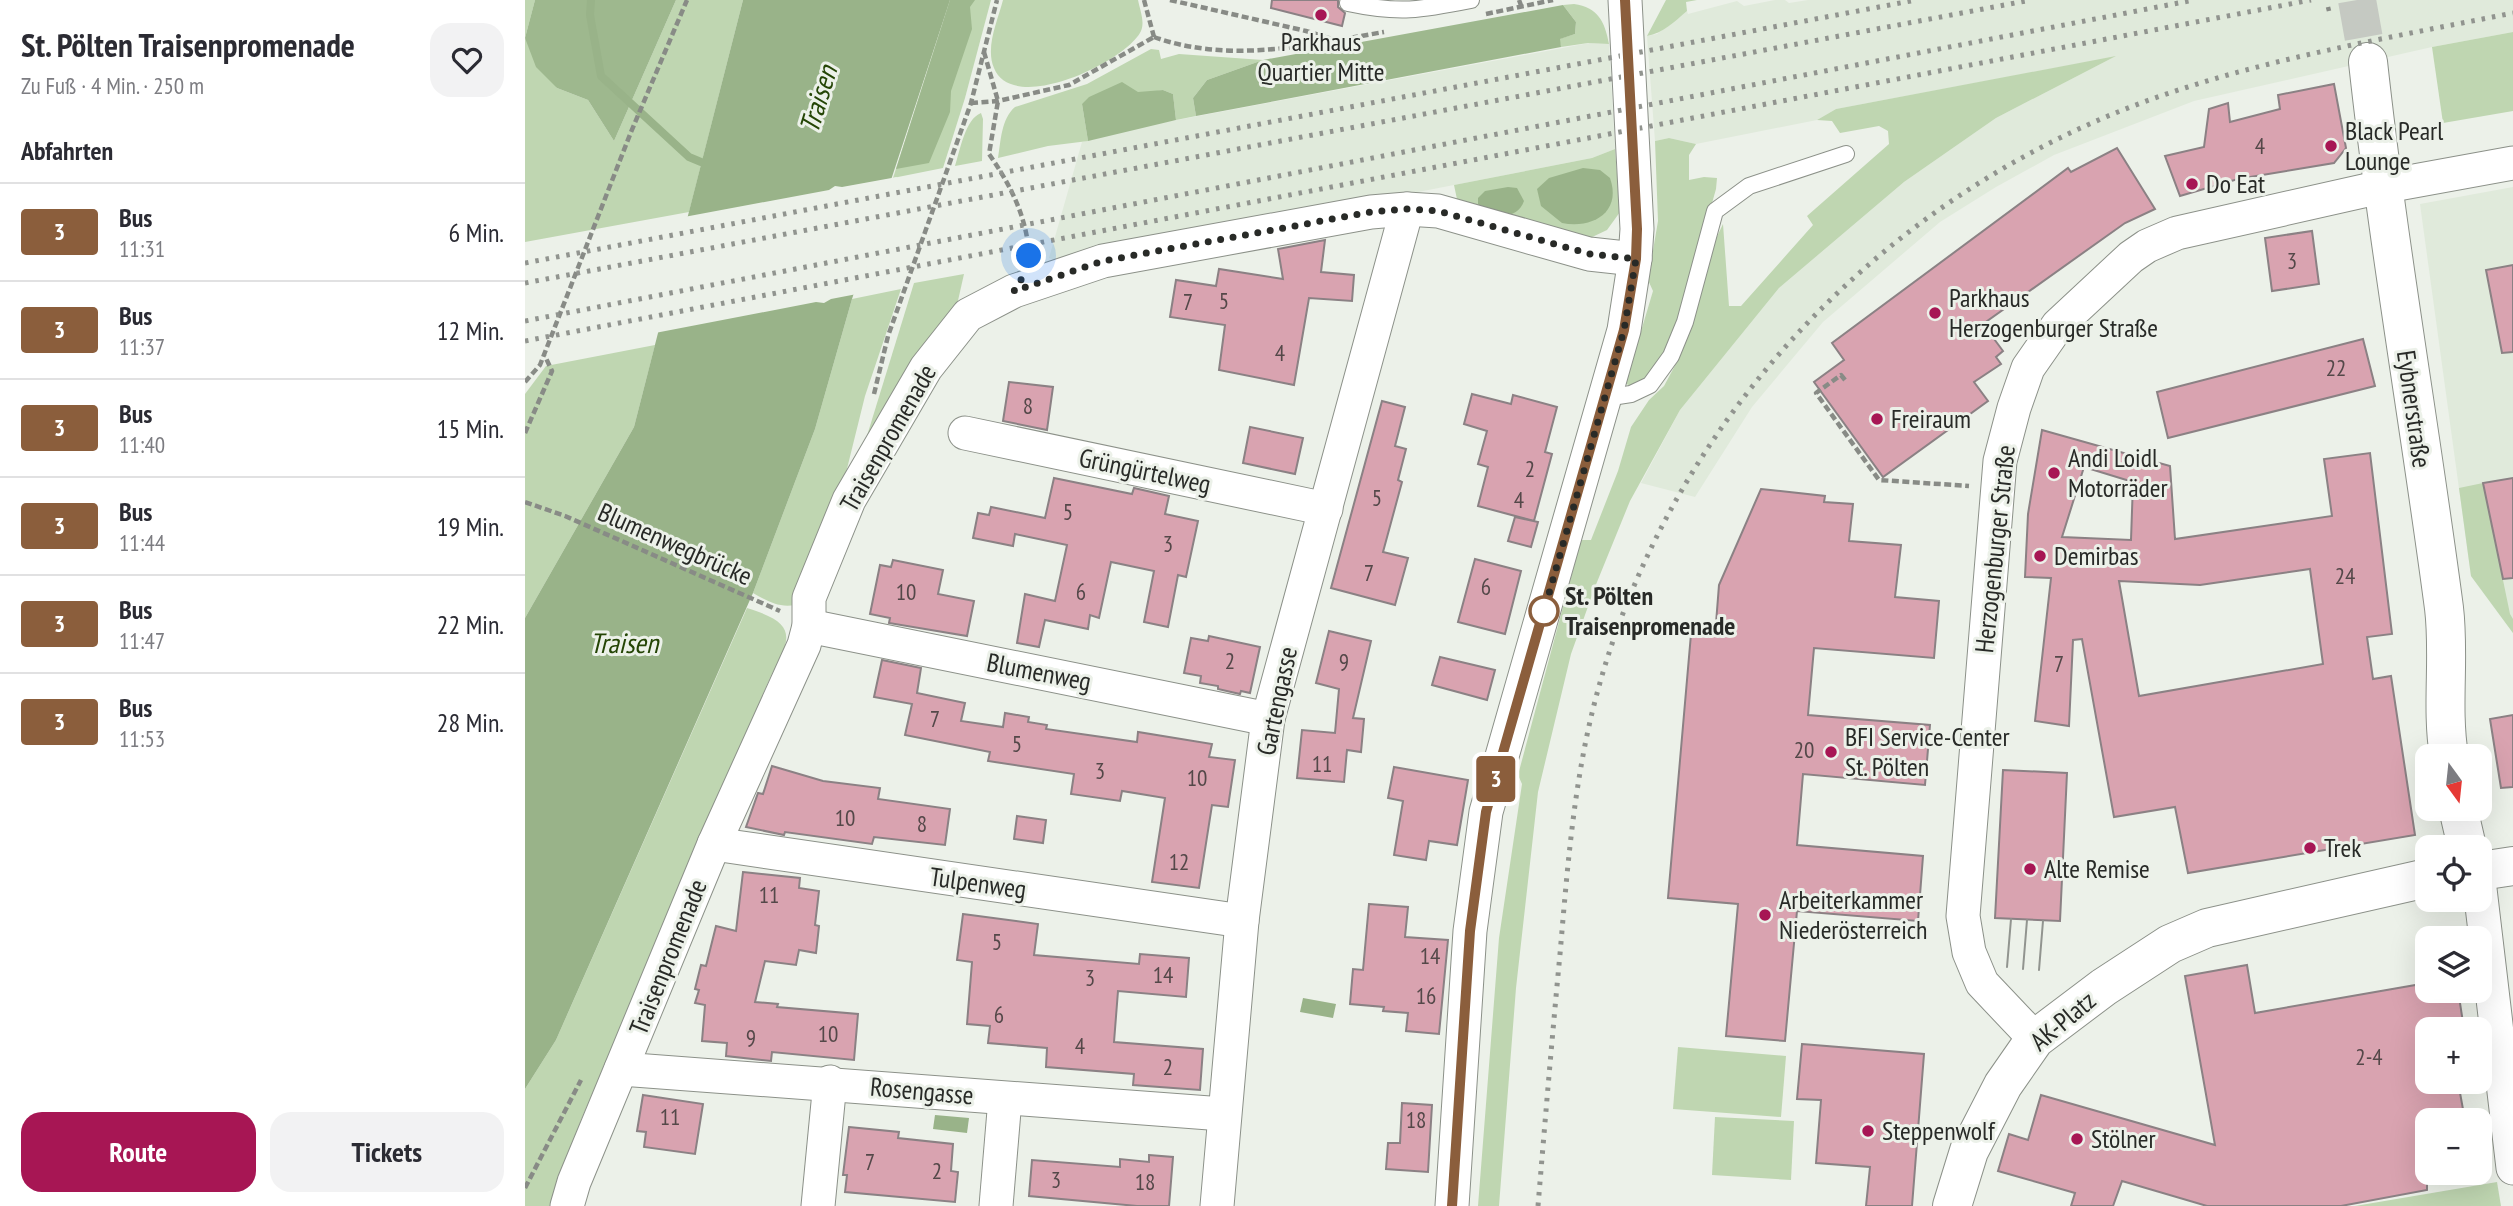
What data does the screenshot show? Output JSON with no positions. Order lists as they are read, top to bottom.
{
  "streets": {
    "street": [
      "Eybnerstraße",
      "Traisenpromenade",
      "Grüngürtelweg",
      "Herzogenburger Straße",
      "Blumenweg",
      "Gartengasse",
      "Tulpenweg",
      "AK-Platz",
      "Rosengasse"
    ],
    "path": ["Blumenwegbrücke"]
  },
  "crossings": [
    ["Eybnerstraße", "Herzogenburger Straße"],
    ["Traisenpromenade", "Blumenweg"],
    ["Traisenpromenade", "Gartengasse"],
    ["Traisenpromenade", "Tulpenweg"],
    ["Traisenpromenade", "Rosengasse"],
    ["Grüngürtelweg", "Gartengasse"],
    ["Herzogenburger Straße", "AK-Platz"],
    ["Blumenweg", "Gartengasse"],
    ["Gartengasse", "Tulpenweg"],
    ["Gartengasse", "Rosengasse"]
  ],
  "water": ["Traisen"],
  "places": [
    "Parkhaus Quartier Mitte",
    "Black Pearl Lounge",
    "Do Eat",
    "Parkhaus Herzogenburger Straße",
    "Freiraum",
    "Andi Loidl Motorräder",
    "Demirbas",
    "St. Pölten Traisenpromenade",
    "BFI Service-Center St. Pölten",
    "Trek",
    "Alte Remise",
    "Arbeiterkammer Niederösterreich",
    "Steppenwolf",
    "Stölner"
  ],
  "lines": ["bus line 3"],
  "house_numbers": [
    "4",
    "3",
    "5",
    "7",
    "4",
    "22",
    "8",
    "2",
    "5",
    "4",
    "5",
    "3",
    "7",
    "24",
    "6",
    "10",
    "6",
    "2",
    "9",
    "7",
    "7",
    "5",
    "20",
    "11",
    "3",
    "10",
    "10",
    "8",
    "12",
    "11",
    "5",
    "14",
    "14",
    "3",
    "16",
    "6",
    "10",
    "9",
    "4",
    "2-4",
    "2",
    "11",
    "18",
    "7",
    "2",
    "3",
    "18"
  ],
  "north": "bottom",
  "page": {
    "heading": [
      ["St. Pölten Traisenpromenade", "Zu Fuß · 4 Min. · 250 m"],
      "Abfahrten"
    ],
    "on_map": "3",
    "list": [
      {
        "mark": "3",
        "name": "Bus",
        "note": "11:31",
        "value": "6 Min."
      },
      {
        "mark": "3",
        "name": "Bus",
        "note": "11:37",
        "value": "12 Min."
      },
      {
        "mark": "3",
        "name": "Bus",
        "note": "11:40",
        "value": "15 Min."
      },
      {
        "mark": "3",
        "name": "Bus",
        "note": "11:44",
        "value": "19 Min."
      },
      {
        "mark": "3",
        "name": "Bus",
        "note": "11:47",
        "value": "22 Min."
      },
      {
        "mark": "3",
        "name": "Bus",
        "note": "11:53",
        "value": "28 Min."
      }
    ],
    "map_buttons": ["+", "−"],
    "buttons": ["Route", "Tickets"]
  }
}
